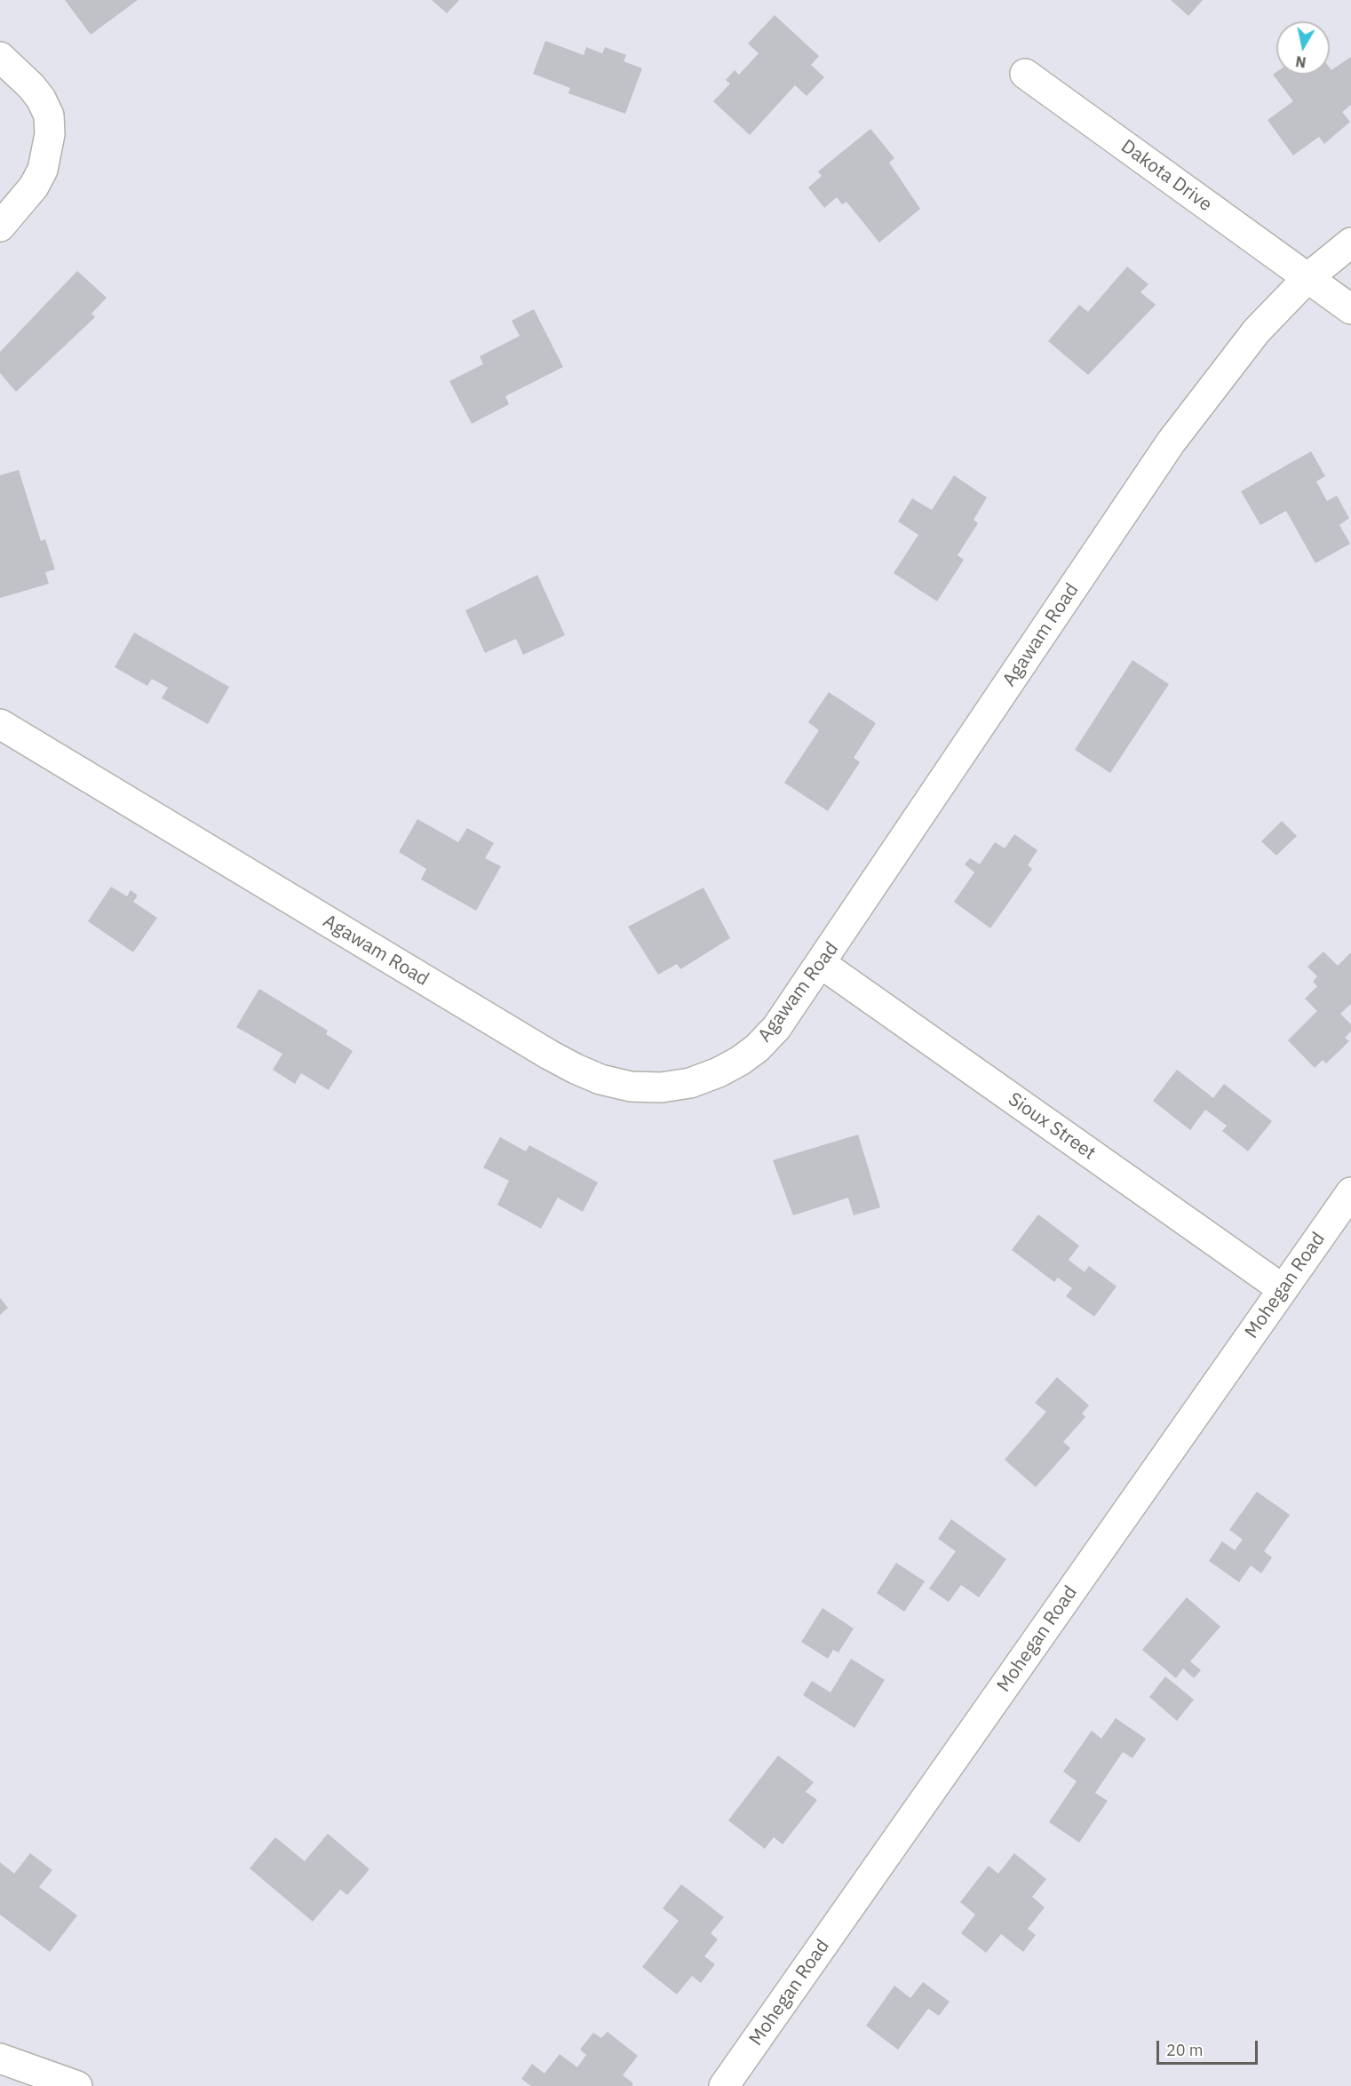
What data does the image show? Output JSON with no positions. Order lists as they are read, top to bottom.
{
  "streets": {
    "street": [
      "Dakota Drive",
      "Agawam Road",
      "Sioux Street",
      "Mohegan Road"
    ]
  },
  "crossings": [
    ["Dakota Drive", "Agawam Road"],
    ["Agawam Road", "Sioux Street"],
    ["Sioux Street", "Mohegan Road"]
  ],
  "scale_bar": "20 m",
  "north": "bottom"
}
